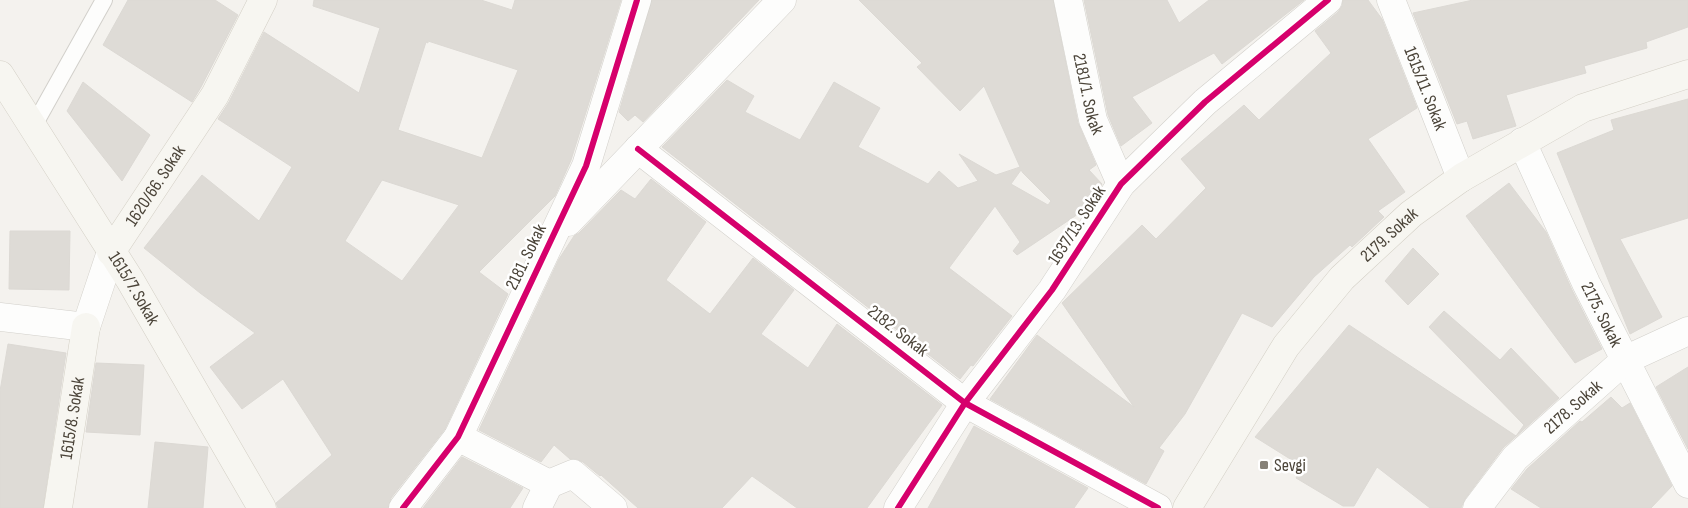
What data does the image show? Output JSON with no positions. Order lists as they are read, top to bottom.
{
  "streets": {
    "street": [
      "1615/11. Sokak",
      "2181/1. Sokak",
      "1620/66. Sokak",
      "1637/13. Sokak",
      "2179. Sokak",
      "2181. Sokak",
      "1615/7. Sokak",
      "2175. Sokak",
      "2182. Sokak",
      "2178. Sokak",
      "1615/8. Sokak"
    ]
  },
  "crossings": [
    ["1615/11. Sokak", "2179. Sokak"],
    ["2181/1. Sokak", "1637/13. Sokak"],
    ["1620/66. Sokak", "1615/7. Sokak"],
    ["1620/66. Sokak", "1615/8. Sokak"],
    ["1637/13. Sokak", "2182. Sokak"],
    ["2179. Sokak", "2175. Sokak"],
    ["2181. Sokak", "2182. Sokak"],
    ["2175. Sokak", "2178. Sokak"]
  ],
  "places": {
    "transit": ["Sevgi"]
  }
}
